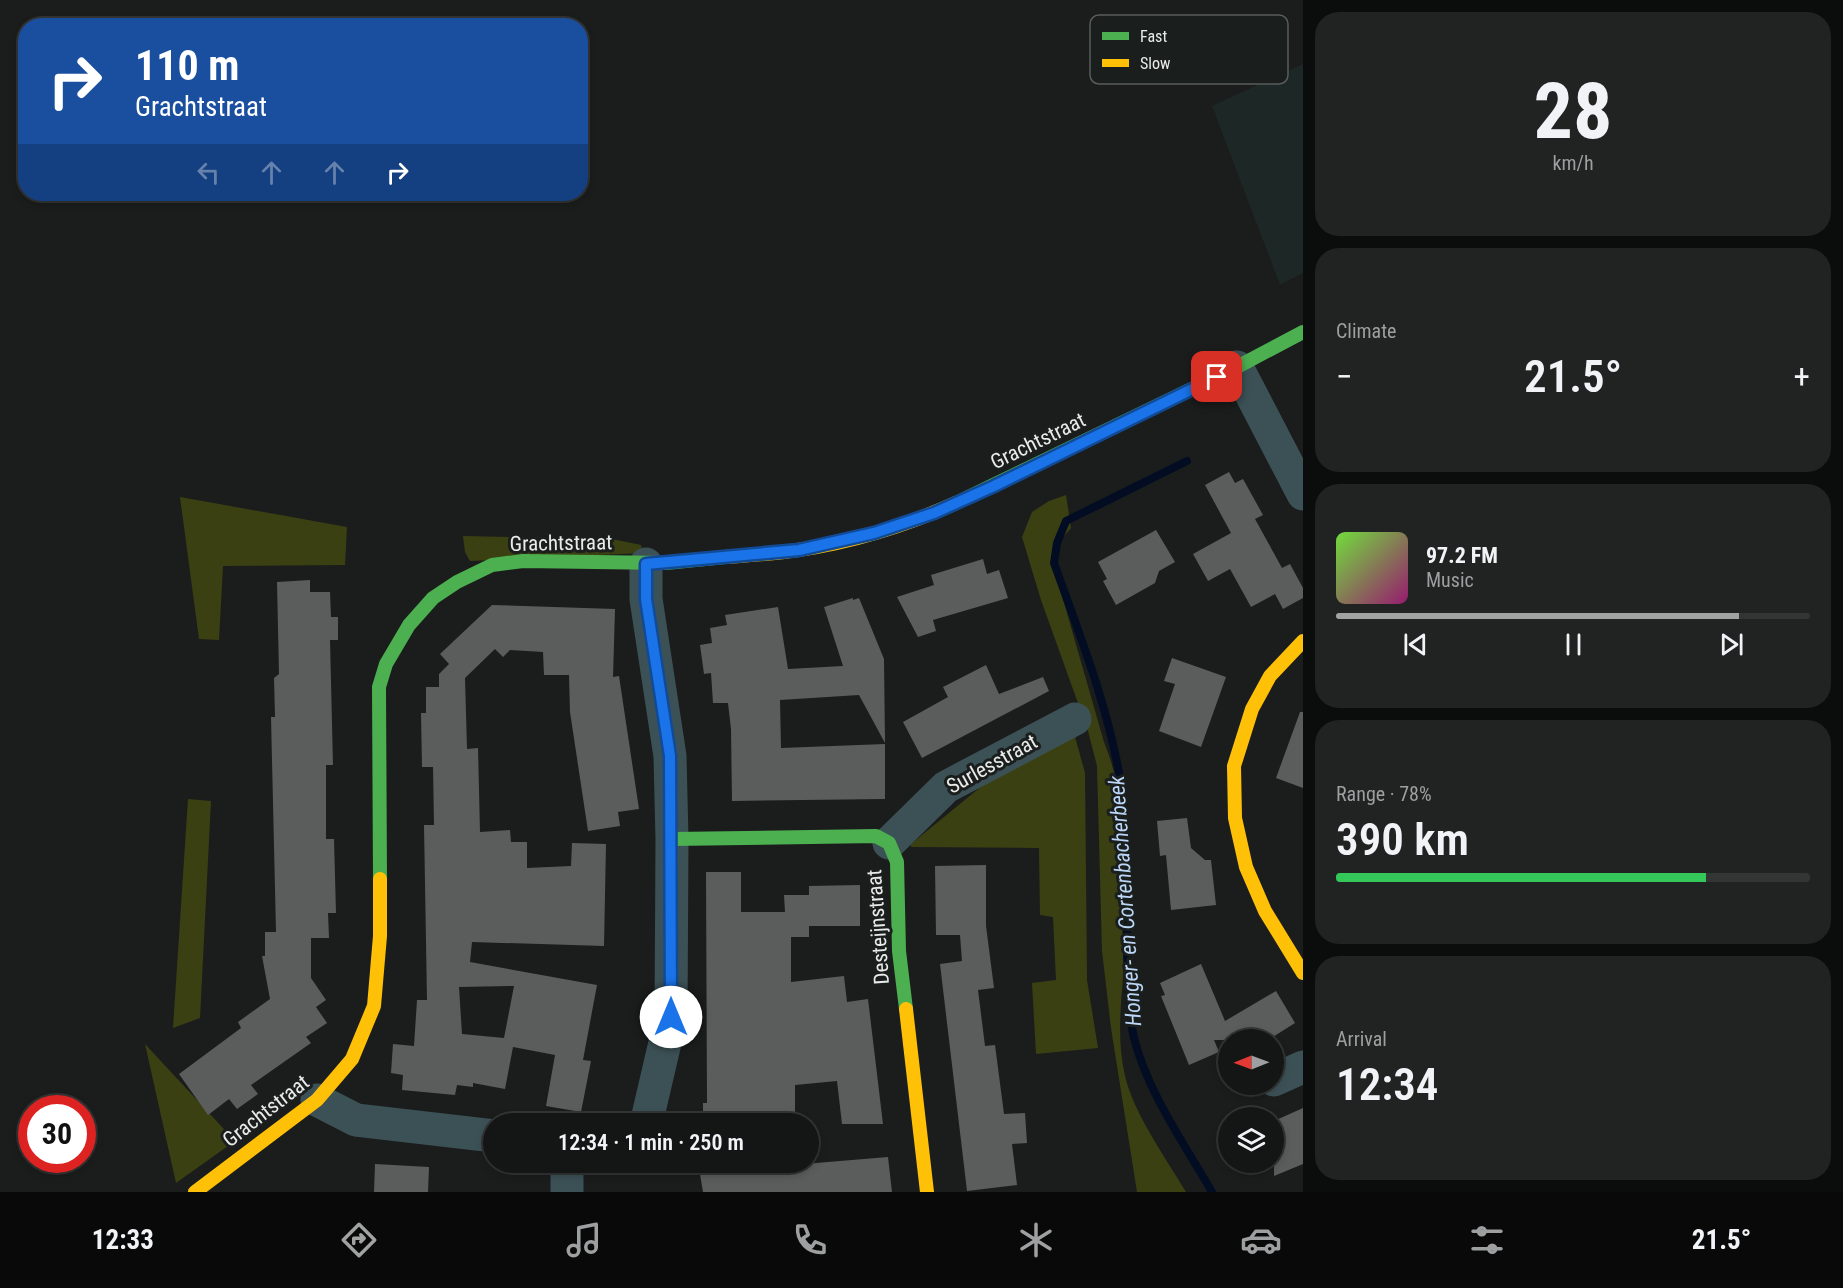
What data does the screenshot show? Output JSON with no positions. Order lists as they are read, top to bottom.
{
  "streets": {
    "street": ["Grachtstraat", "Surlesstraat", "Desteijnstraat"]
  },
  "crossings": [
    ["Surlesstraat", "Desteijnstraat"]
  ],
  "water": ["Honger- en Cortenbacherbeek"],
  "legend": ["Fast", "Slow"],
  "north": "left",
  "page": {
    "tile": [
      ["28", "km/h"],
      "Climate",
      ["Range · 78%", "390 km"],
      ["Arrival", "12:34"]
    ],
    "turn": ["110 m", "Grachtstraat"],
    "heat": ["−", "21.5°", "+"],
    "song": ["97.2 FM", "Music"],
    "limit": "30",
    "trip": "12:34 · 1 min · 250 m",
    "tabs": ["12:33", "21.5°"]
  }
}
